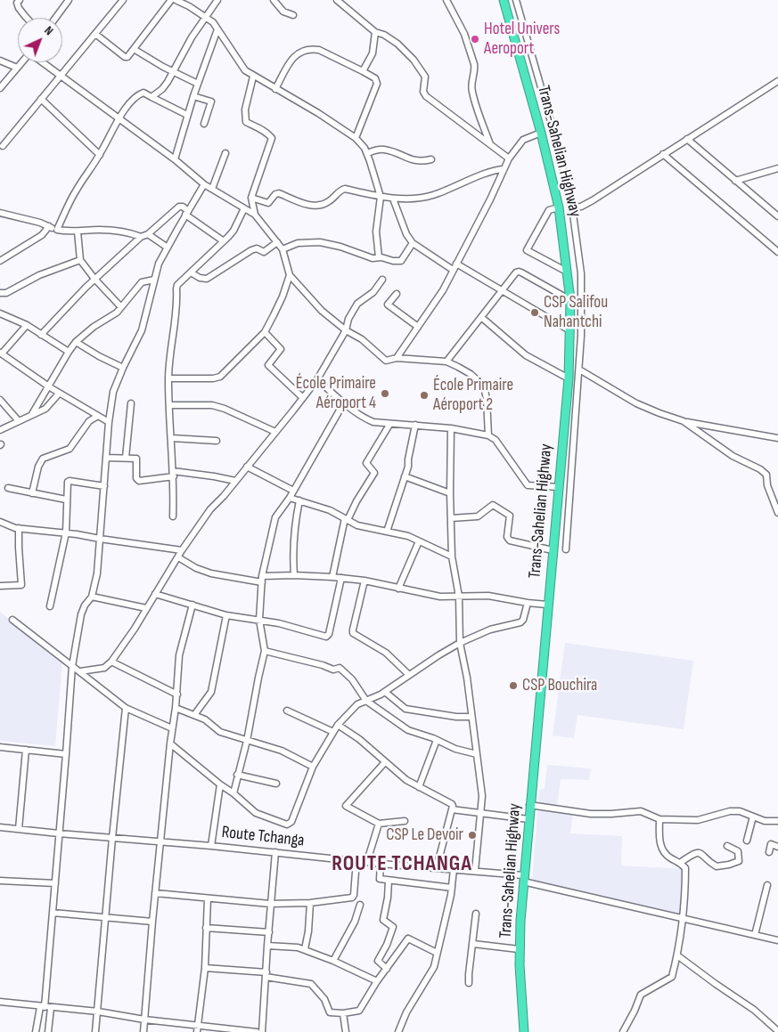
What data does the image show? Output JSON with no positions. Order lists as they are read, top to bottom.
{
  "streets": {
    "highway": ["Trans-Sahelian Highway"],
    "street": ["Route Tchanga"]
  },
  "crossings": [
    ["Trans-Sahelian Highway", "Route Tchanga"]
  ],
  "districts": ["ROUTE TCHANGA"],
  "places": [
    "Hotel Univers Aeroport",
    "CSP Salifou Nahantchi",
    "École Primaire Aéroport 4",
    "École Primaire Aéroport 2",
    "CSP Bouchira",
    "CSP Le Devoir"
  ],
  "north": "top right"
}
